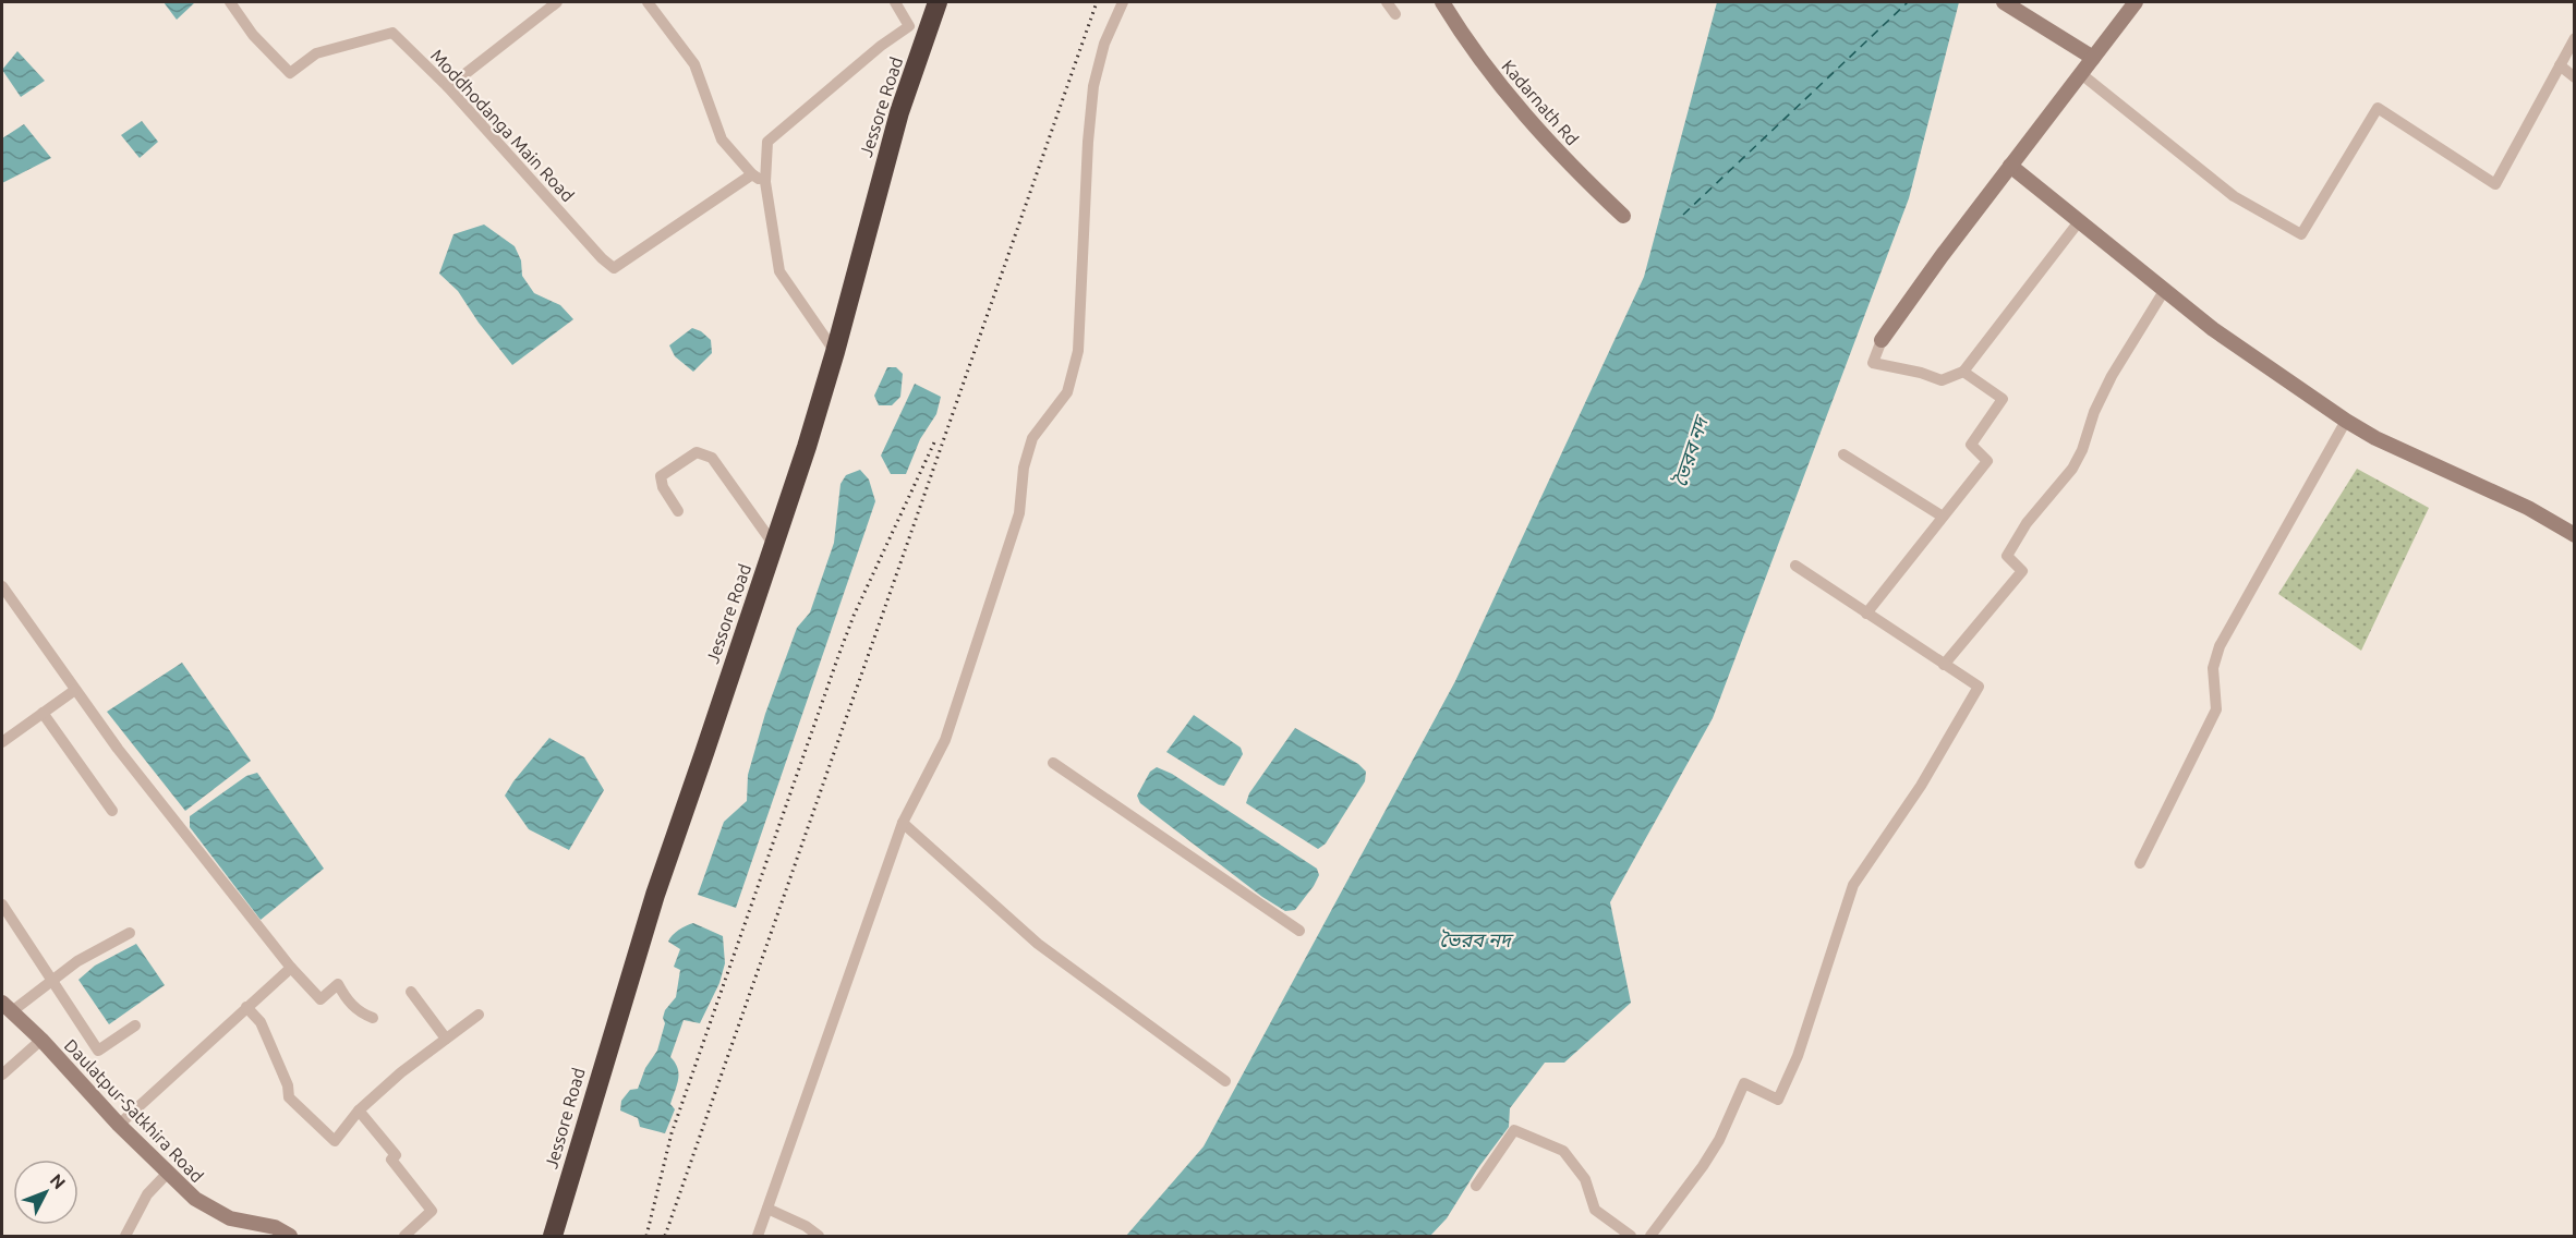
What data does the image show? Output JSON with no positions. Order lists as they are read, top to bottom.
{
  "streets": {
    "highway": ["Jessore Road"],
    "main road": ["Kadarnath Rd", "Daulatpur-Satkhira Road"],
    "street": ["Moddhodanga Main Road"]
  },
  "water": ["ভৈরব নদ"],
  "north": "top right"
}
